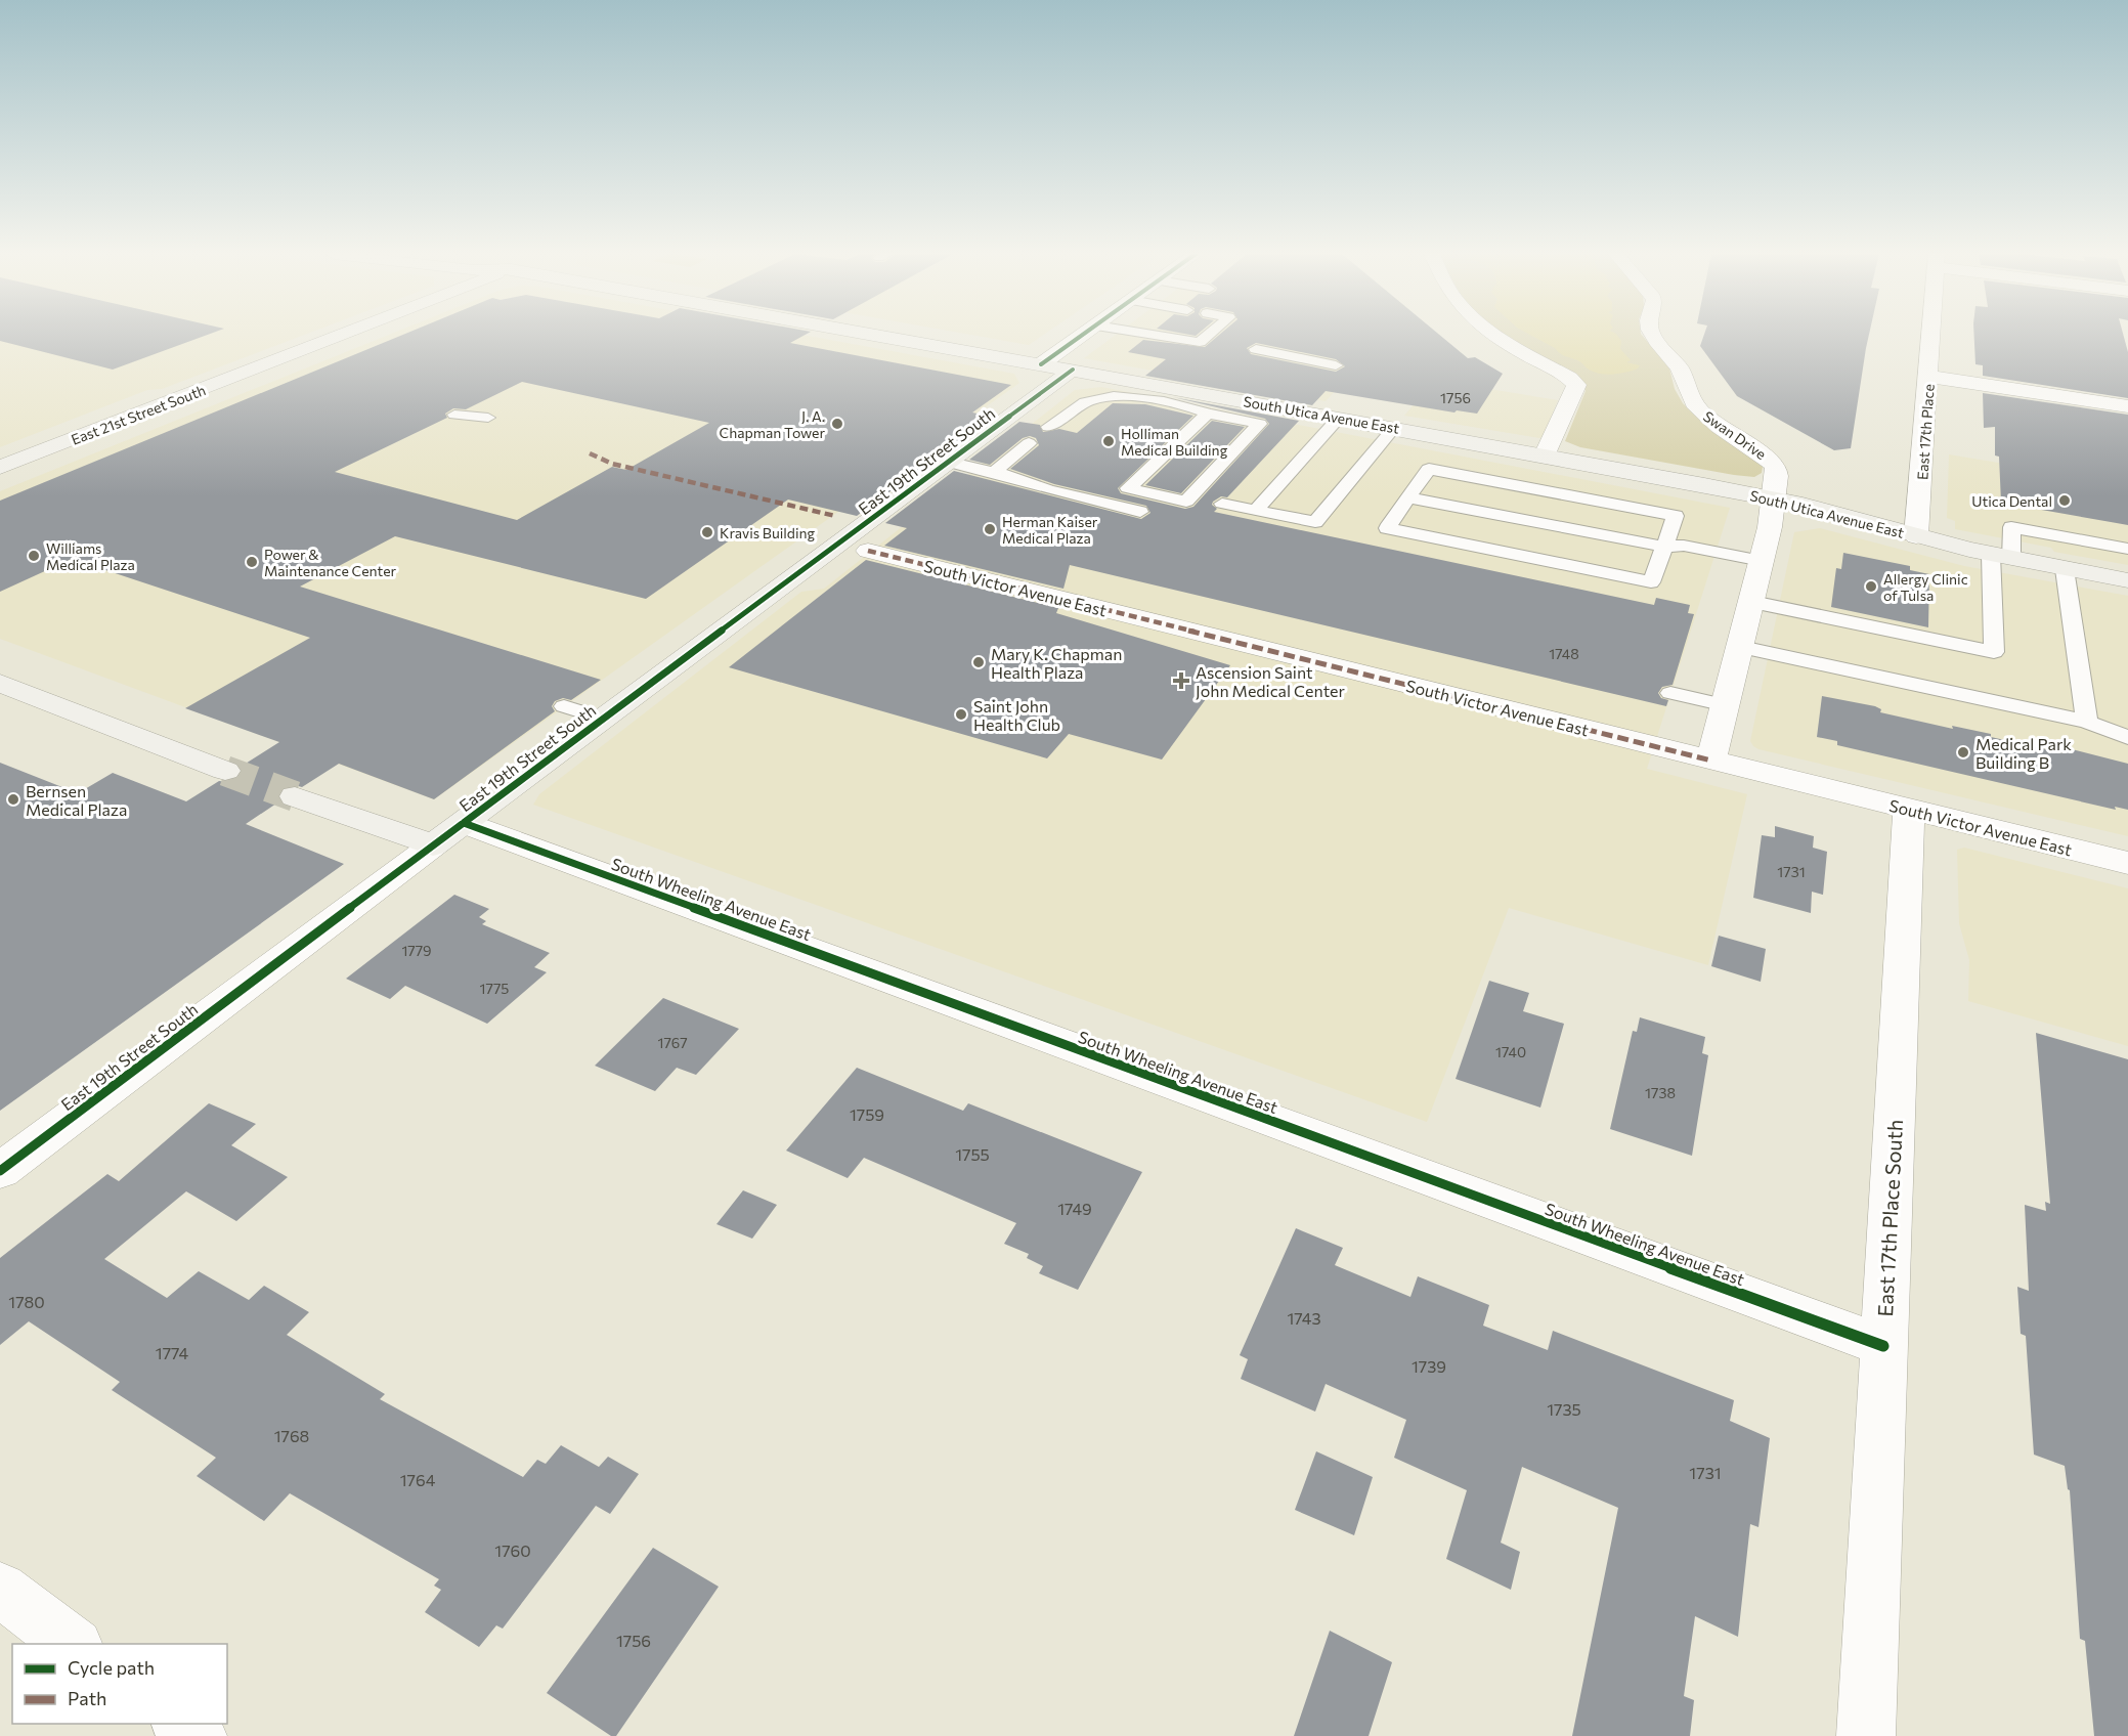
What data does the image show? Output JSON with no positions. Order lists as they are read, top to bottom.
{
  "streets": {
    "main road": [
      "East 21st Street South",
      "South Utica Avenue East",
      "East 19th Street South",
      "South Wheeling Avenue East"
    ],
    "street": [
      "East 17th Place",
      "Swan Drive",
      "South Victor Avenue East",
      "East 17th Place South"
    ]
  },
  "crossings": [
    ["South Utica Avenue East", "East 17th Place"],
    ["South Utica Avenue East", "Swan Drive"],
    ["South Utica Avenue East", "East 19th Street South"],
    ["East 19th Street South", "South Wheeling Avenue East"],
    ["South Victor Avenue East", "East 17th Place South"],
    ["South Wheeling Avenue East", "East 17th Place South"]
  ],
  "places": {
    "other": [
      "J. A. Chapman Tower",
      "Holliman Medical Building",
      "Utica Dental",
      "Herman Kaiser Medical Plaza",
      "Kravis Building",
      "Williams Medical Plaza",
      "Power & Maintenance Center",
      "Allergy Clinic of Tulsa",
      "Mary K. Chapman Health Plaza",
      "Saint John Health Club",
      "Medical Park Building B",
      "Bernsen Medical Plaza"
    ],
    "health": ["Ascension Saint John Medical Center"]
  },
  "house_numbers": [
    "1756",
    "1748",
    "1731",
    "1779",
    "1775",
    "1767",
    "1740",
    "1738",
    "1759",
    "1755",
    "1749",
    "1780",
    "1743",
    "1774",
    "1739",
    "1735",
    "1768",
    "1731",
    "1764",
    "1760",
    "1756"
  ],
  "legend": ["Cycle path", "Path"]
}
